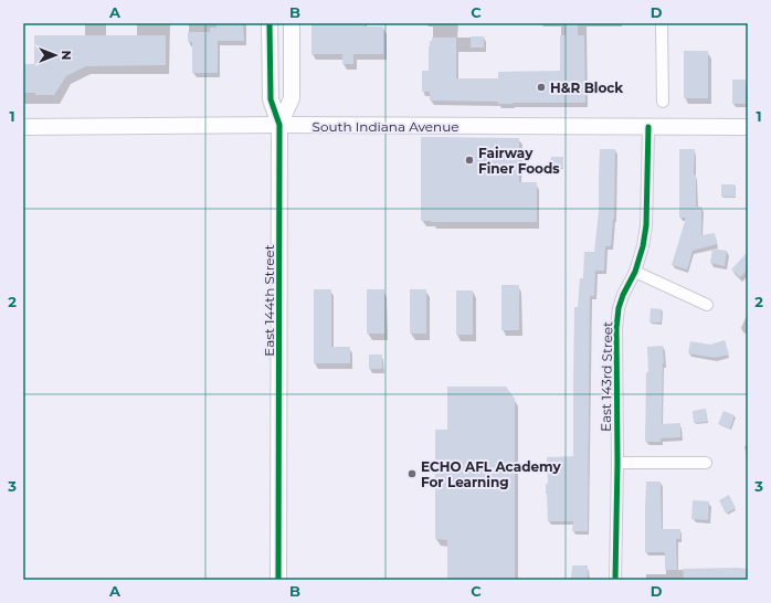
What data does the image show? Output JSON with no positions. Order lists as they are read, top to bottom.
{
  "streets": {
    "main road": ["South Indiana Avenue", "East 144th Street"],
    "street": ["East 143rd Street"]
  },
  "crossings": [
    ["South Indiana Avenue", "East 144th Street"],
    ["South Indiana Avenue", "East 143rd Street"]
  ],
  "places": ["H&R Block", "Fairway Finer Foods", "ECHO AFL Academy For Learning"],
  "north": "right",
  "grid": {
    "columns": [
      "A",
      "B",
      "C",
      "D"
    ],
    "rows": ["1", "2", "3"]
  }
}
